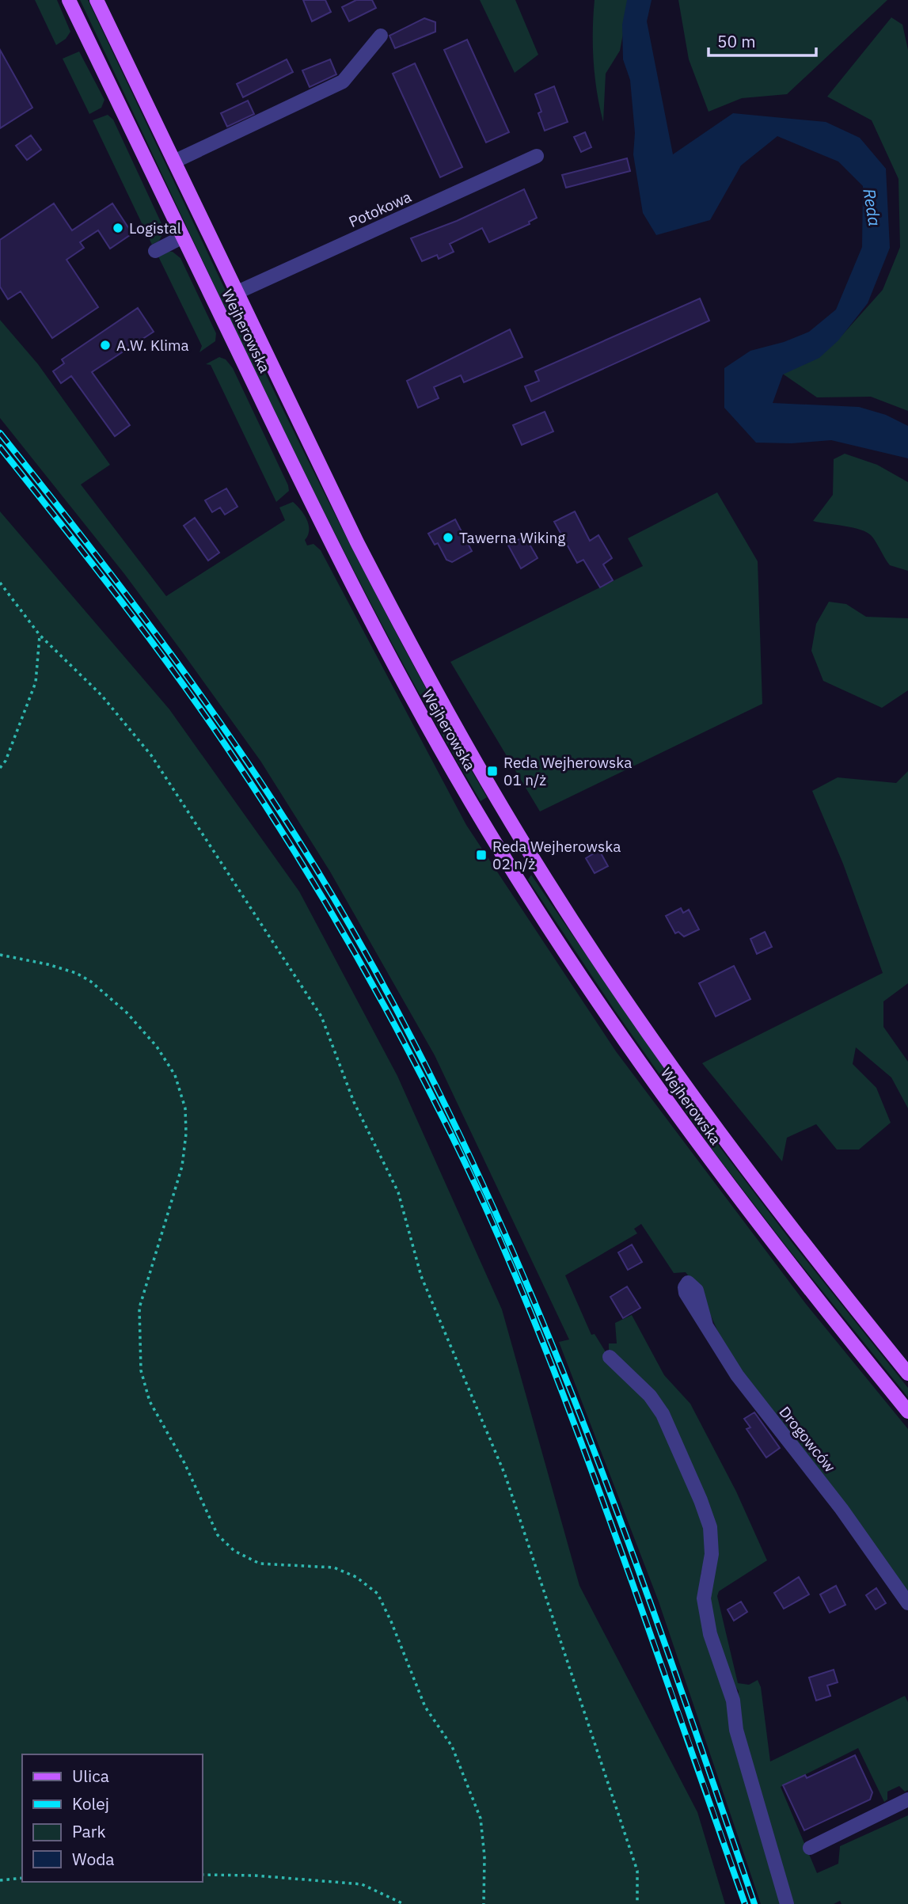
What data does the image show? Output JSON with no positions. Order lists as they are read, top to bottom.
{
  "streets": {
    "main road": ["Wejherowska"],
    "street": ["Potokowa", "Drogowców"]
  },
  "crossings": [
    ["Potokowa", "Wejherowska"]
  ],
  "water": ["Reda"],
  "places": {
    "other": ["Logistal", "A.W. Klima", "Tawerna Wiking"],
    "transit": ["Reda Wejherowska 01 n/ż", "Reda Wejherowska 02 n/ż"]
  },
  "legend": [
    "Ulica",
    "Kolej",
    "Park",
    "Woda"
  ],
  "scale_bar": "50 m"
}
